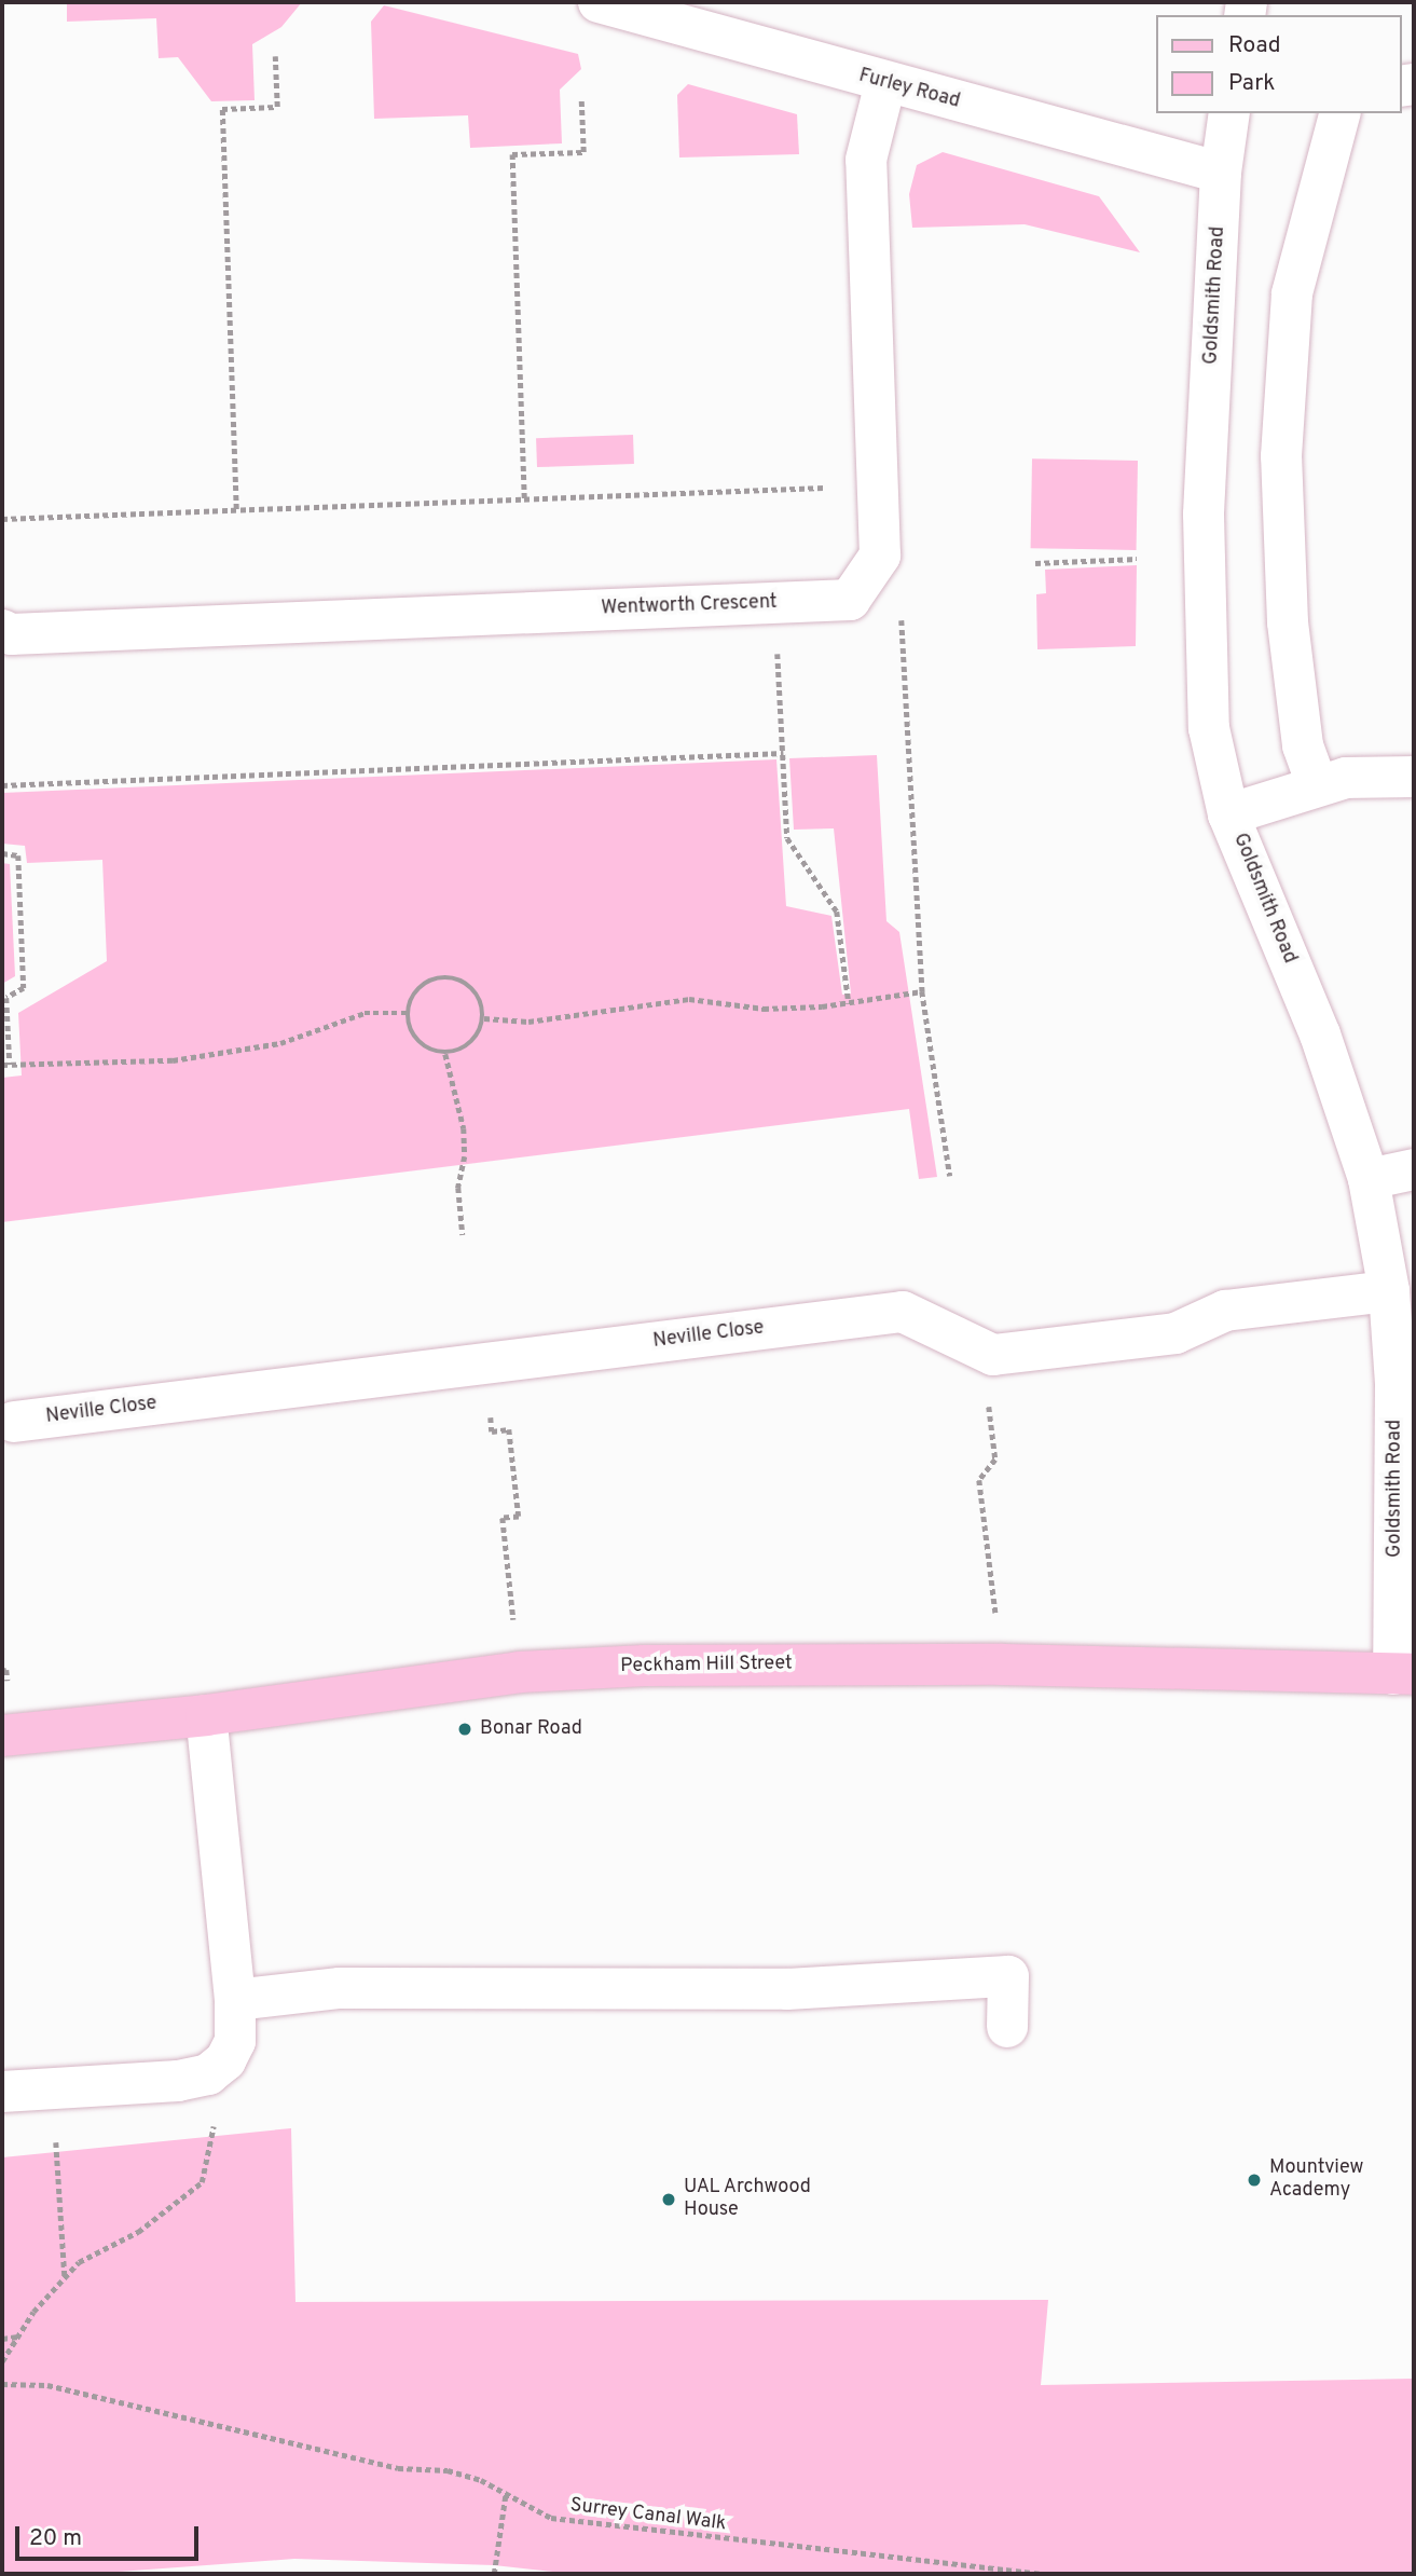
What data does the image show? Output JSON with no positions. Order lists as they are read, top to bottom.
{
  "streets": {
    "main road": ["Peckham Hill Street"],
    "street": [
      "Furley Road",
      "Goldsmith Road",
      "Wentworth Crescent",
      "Neville Close"
    ],
    "path": ["Surrey Canal Walk"]
  },
  "crossings": [
    ["Furley Road", "Goldsmith Road"],
    ["Furley Road", "Wentworth Crescent"],
    ["Goldsmith Road", "Peckham Hill Street"]
  ],
  "places": ["Bonar Road", "Mountview Academy", "UAL Archwood House"],
  "legend": ["Road", "Park"],
  "scale_bar": "20 m"
}
